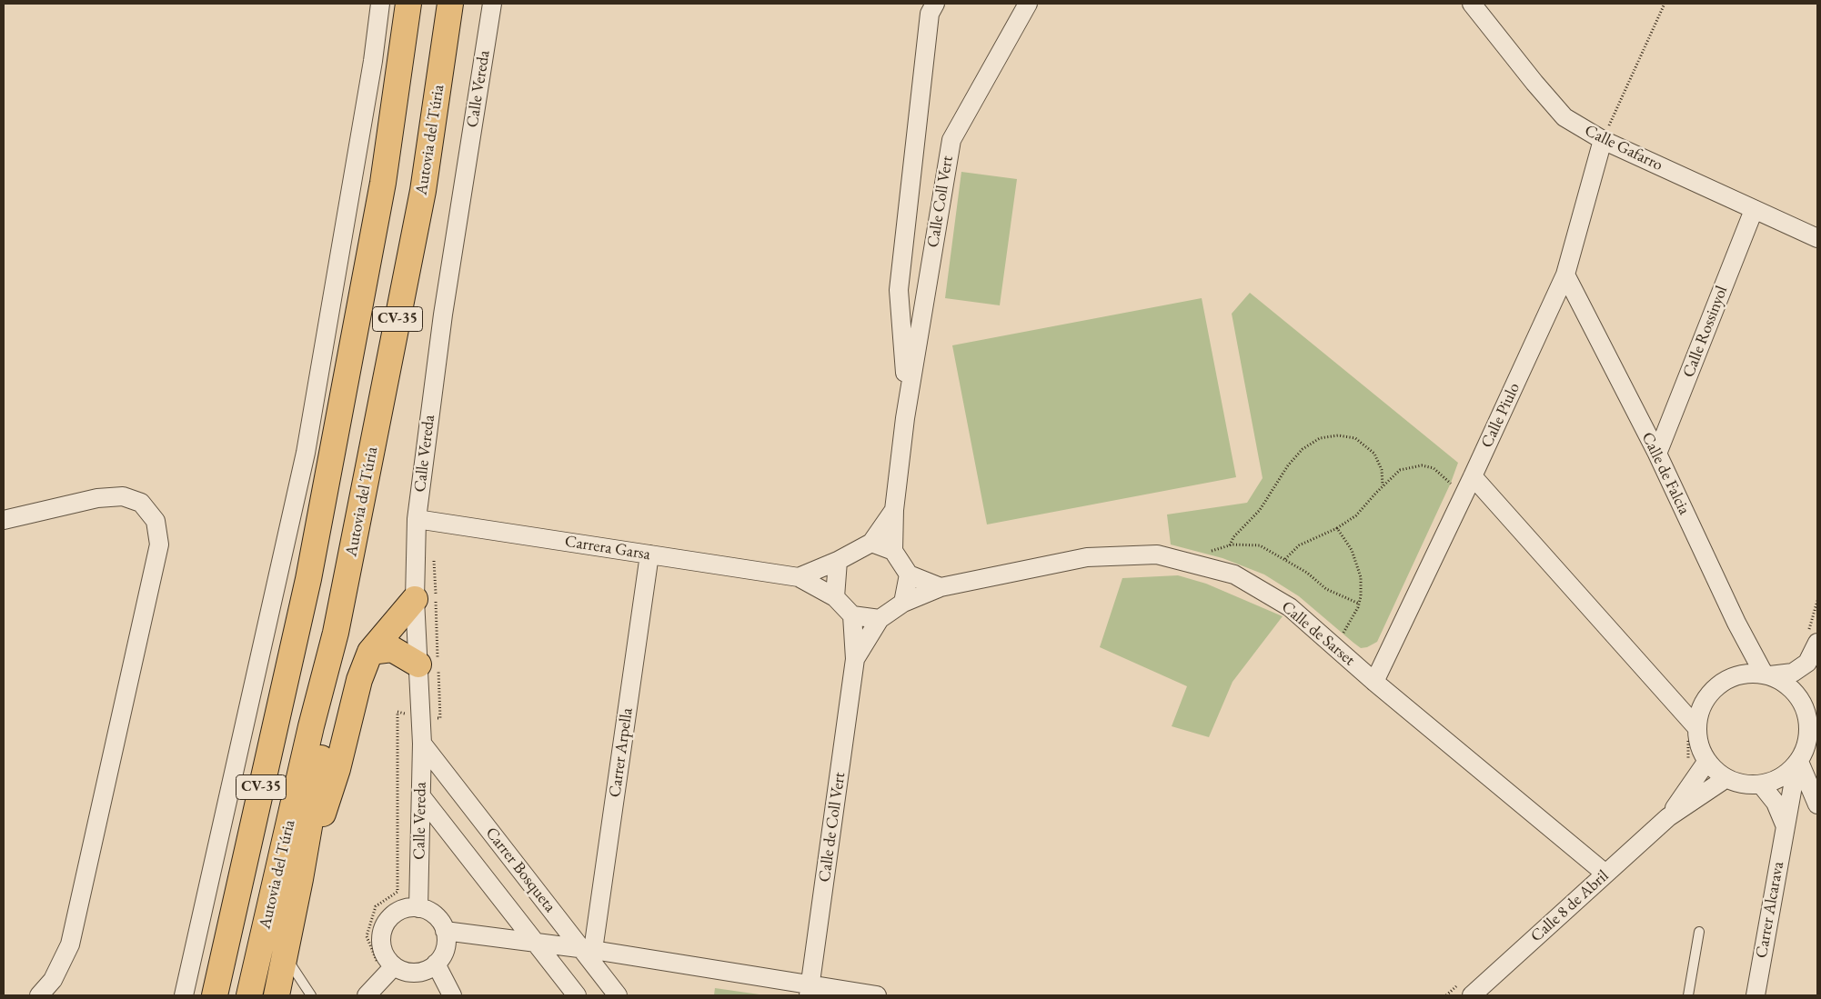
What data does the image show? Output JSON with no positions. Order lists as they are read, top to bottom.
{
  "streets": {
    "highway": ["Autovia del Túria", "CV-35"],
    "street": [
      "Calle Vereda",
      "Calle Gafarro",
      "Calle Coll Vert",
      "Calle Rossinyol",
      "Calle Piulo",
      "Calle de Falcia",
      "Carrera Garsa",
      "Calle de Sarset",
      "Carrer Arpella",
      "Calle de Coll Vert",
      "Carrer Bosqueta",
      "Calle 8 de Abril",
      "Carrer Alcarava"
    ]
  },
  "crossings": [
    ["Calle Vereda", "Carrera Garsa"],
    ["Calle Vereda", "Carrer Bosqueta"],
    ["Calle Gafarro", "Calle Rossinyol"],
    ["Calle Gafarro", "Calle Piulo"],
    ["Calle Coll Vert", "Carrera Garsa"],
    ["Calle Coll Vert", "Calle de Sarset"],
    ["Calle Coll Vert", "Calle de Coll Vert"],
    ["Calle Rossinyol", "Calle de Falcia"],
    ["Calle Piulo", "Calle de Falcia"],
    ["Calle Piulo", "Calle de Sarset"],
    ["Calle de Falcia", "Calle 8 de Abril"],
    ["Calle de Falcia", "Carrer Alcarava"],
    ["Carrera Garsa", "Calle de Sarset"],
    ["Carrera Garsa", "Carrer Arpella"],
    ["Carrera Garsa", "Calle de Coll Vert"],
    ["Calle de Sarset", "Calle de Coll Vert"],
    ["Calle de Sarset", "Calle 8 de Abril"],
    ["Carrer Arpella", "Carrer Bosqueta"],
    ["Calle 8 de Abril", "Carrer Alcarava"]
  ]
}
